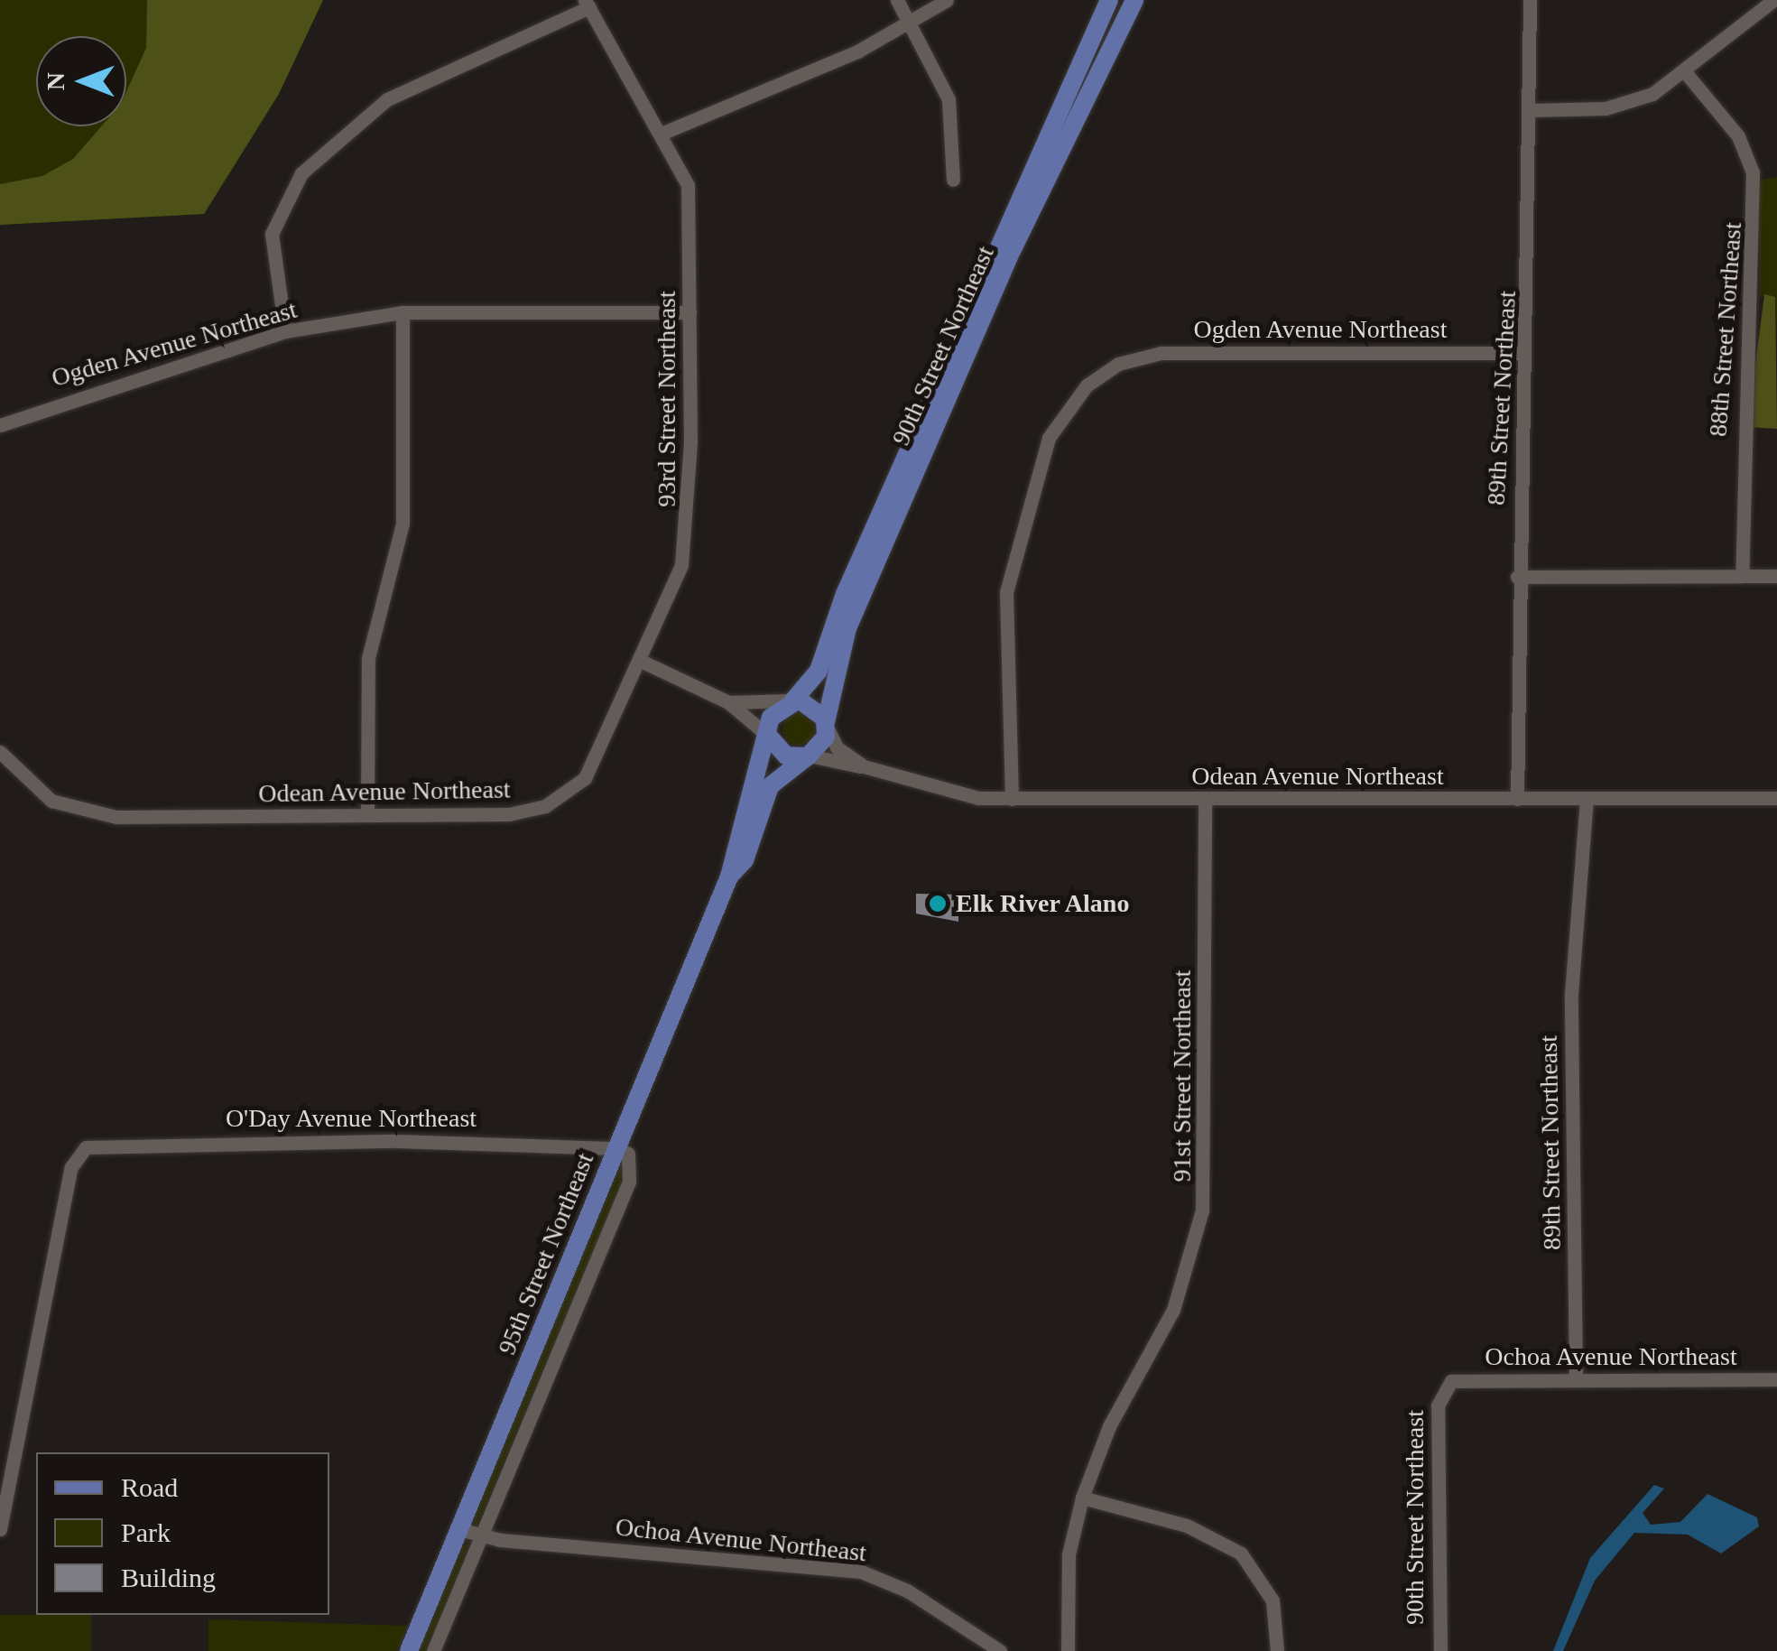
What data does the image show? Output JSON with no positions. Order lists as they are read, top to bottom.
{
  "streets": {
    "main road": ["90th Street Northeast", "95th Street Northeast"],
    "street": [
      "Ogden Avenue Northeast",
      "88th Street Northeast",
      "89th Street Northeast",
      "93rd Street Northeast",
      "Odean Avenue Northeast",
      "91st Street Northeast",
      "O'Day Avenue Northeast",
      "Ochoa Avenue Northeast"
    ]
  },
  "crossings": [
    ["Ogden Avenue Northeast", "89th Street Northeast"],
    ["Ogden Avenue Northeast", "93rd Street Northeast"],
    ["Ogden Avenue Northeast", "Odean Avenue Northeast"],
    ["90th Street Northeast", "Odean Avenue Northeast"],
    ["90th Street Northeast", "Ochoa Avenue Northeast"],
    ["89th Street Northeast", "Odean Avenue Northeast"],
    ["89th Street Northeast", "Ochoa Avenue Northeast"],
    ["93rd Street Northeast", "Odean Avenue Northeast"],
    ["Odean Avenue Northeast", "91st Street Northeast"],
    ["O'Day Avenue Northeast", "95th Street Northeast"],
    ["95th Street Northeast", "Ochoa Avenue Northeast"]
  ],
  "places": ["Elk River Alano"],
  "legend": ["Road", "Park", "Building"],
  "north": "left"
}
